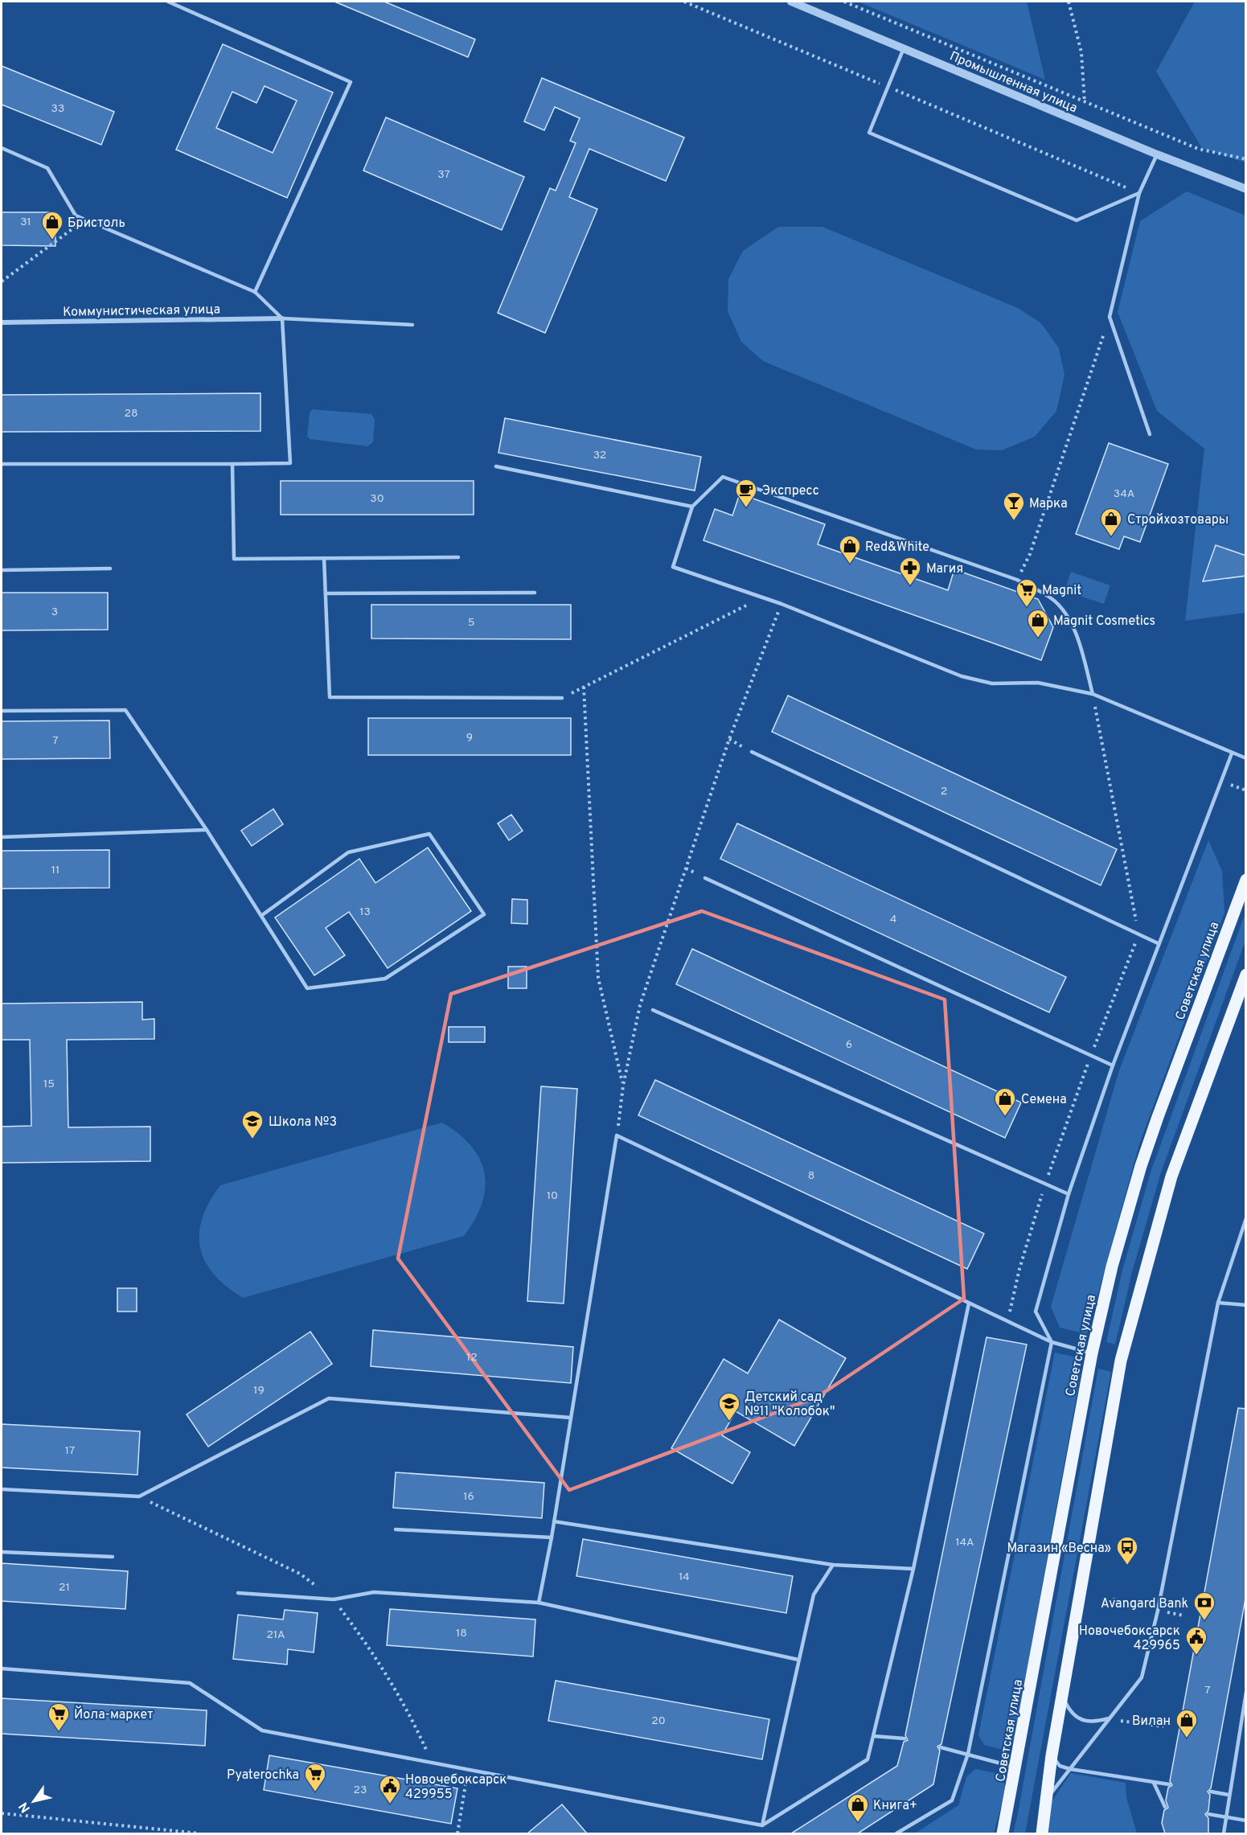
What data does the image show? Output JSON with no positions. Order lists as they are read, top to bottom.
{
  "streets": {
    "main road": ["Советская улица"],
    "street": ["Промышленная улица", "Коммунистическая улица"]
  },
  "places": {
    "shop": [
      "Бристоль",
      "Стройхозтовары",
      "Red&White",
      "Magnit Cosmetics",
      "Семена",
      "Вилан",
      "Книга+"
    ],
    "cafe": ["Экспресс"],
    "bar": ["Марка"],
    "pharmacy": ["Магия"],
    "supermarket": ["Magnit", "Йола-маркет", "Pyaterochka"],
    "school or university": ["Школа №3", "Детский сад №11 \"Колобок\""],
    "bus stop": ["Магазин «Весна»"],
    "bank": ["Avangard Bank"],
    "public building": ["Новочебоксарск 429965", "Новочебоксарск 429955"]
  },
  "house_numbers": [
    "33",
    "37",
    "31",
    "28",
    "32",
    "34А",
    "30",
    "3",
    "5",
    "9",
    "7",
    "2",
    "11",
    "13",
    "4",
    "6",
    "15",
    "8",
    "10",
    "12",
    "19",
    "17",
    "16",
    "14А",
    "14",
    "21",
    "18",
    "21А",
    "7",
    "20",
    "23"
  ],
  "north": "bottom left"
}
